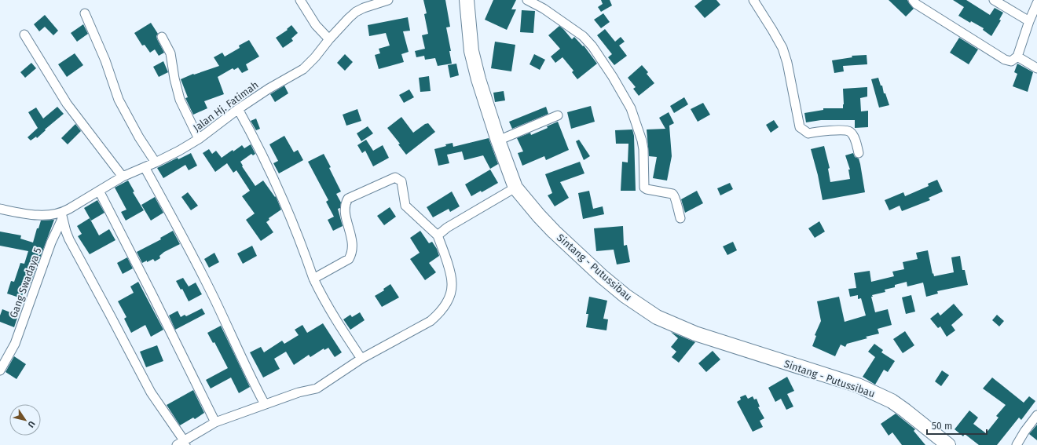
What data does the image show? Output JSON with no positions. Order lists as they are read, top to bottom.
{
  "streets": {
    "highway": ["Sintang - Putussibau"],
    "street": ["Jalan Hj. Fatimah", "Gang Swadaya 5"]
  },
  "crossings": [
    ["Jalan Hj. Fatimah", "Gang Swadaya 5"]
  ],
  "scale_bar": "50 m",
  "north": "bottom right"
}
